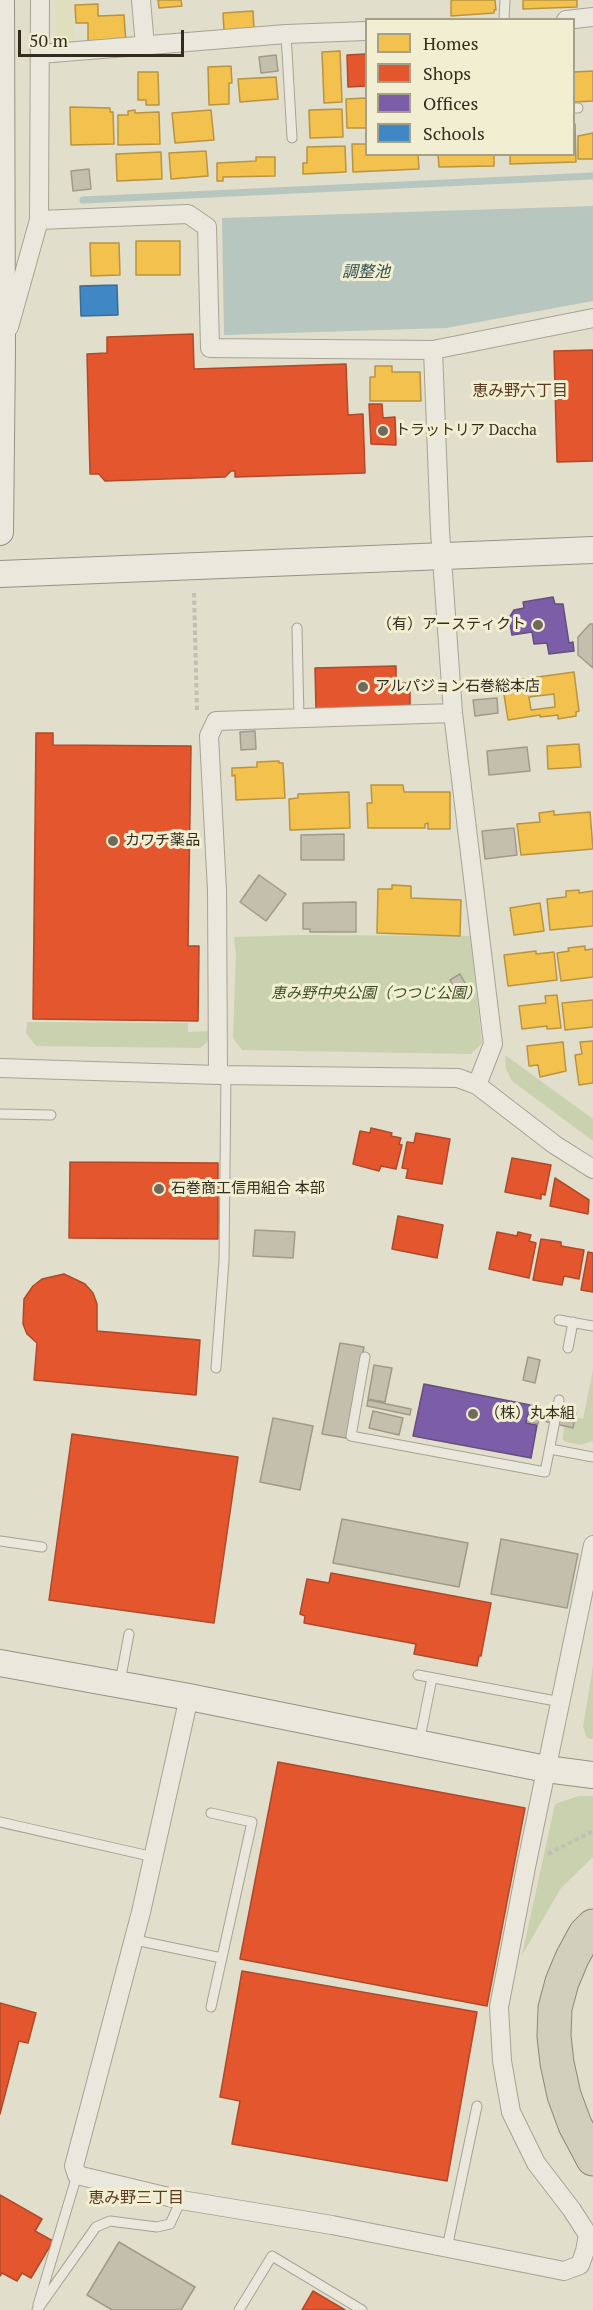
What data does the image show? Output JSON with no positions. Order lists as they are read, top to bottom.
{
  "districts": ["恵み野六丁目", "恵み野三丁目"],
  "water": ["調整池"],
  "parks": ["恵み野中央公園（つつじ公園）"],
  "places": [
    "トラットリア Daccha",
    "（有）アースティクト",
    "アルパジョン石巻総本店",
    "カワチ薬品",
    "石巻商工信用組合 本部",
    "（株）丸本組"
  ],
  "legend": [
    "Homes",
    "Shops",
    "Offices",
    "Schools"
  ],
  "scale_bar": "50 m"
}
